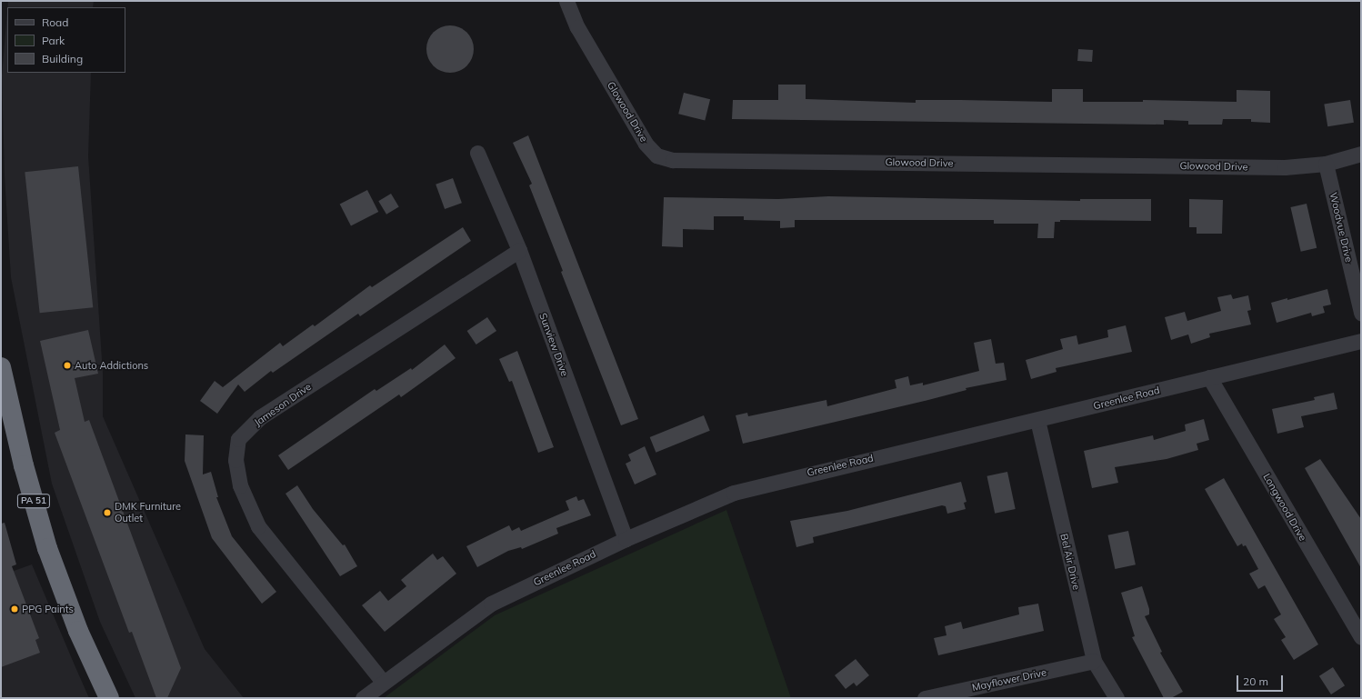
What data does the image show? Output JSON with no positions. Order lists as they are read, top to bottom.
{
  "streets": {
    "highway": ["PA 51"],
    "street": [
      "Glowood Drive",
      "Woodvue Drive",
      "Sunview Drive",
      "Greenlee Road",
      "Jameson Drive",
      "Longwood Drive",
      "Bel Air Drive",
      "Mayflower Drive"
    ]
  },
  "crossings": [
    ["Glowood Drive", "Woodvue Drive"],
    ["Sunview Drive", "Greenlee Road"],
    ["Sunview Drive", "Jameson Drive"],
    ["Greenlee Road", "Jameson Drive"],
    ["Greenlee Road", "Longwood Drive"],
    ["Greenlee Road", "Bel Air Drive"],
    ["Bel Air Drive", "Mayflower Drive"]
  ],
  "places": ["Auto Addictions", "DMK Furniture Outlet", "PPG Paints"],
  "legend": ["Road", "Park", "Building"],
  "scale_bar": "20 m"
}
